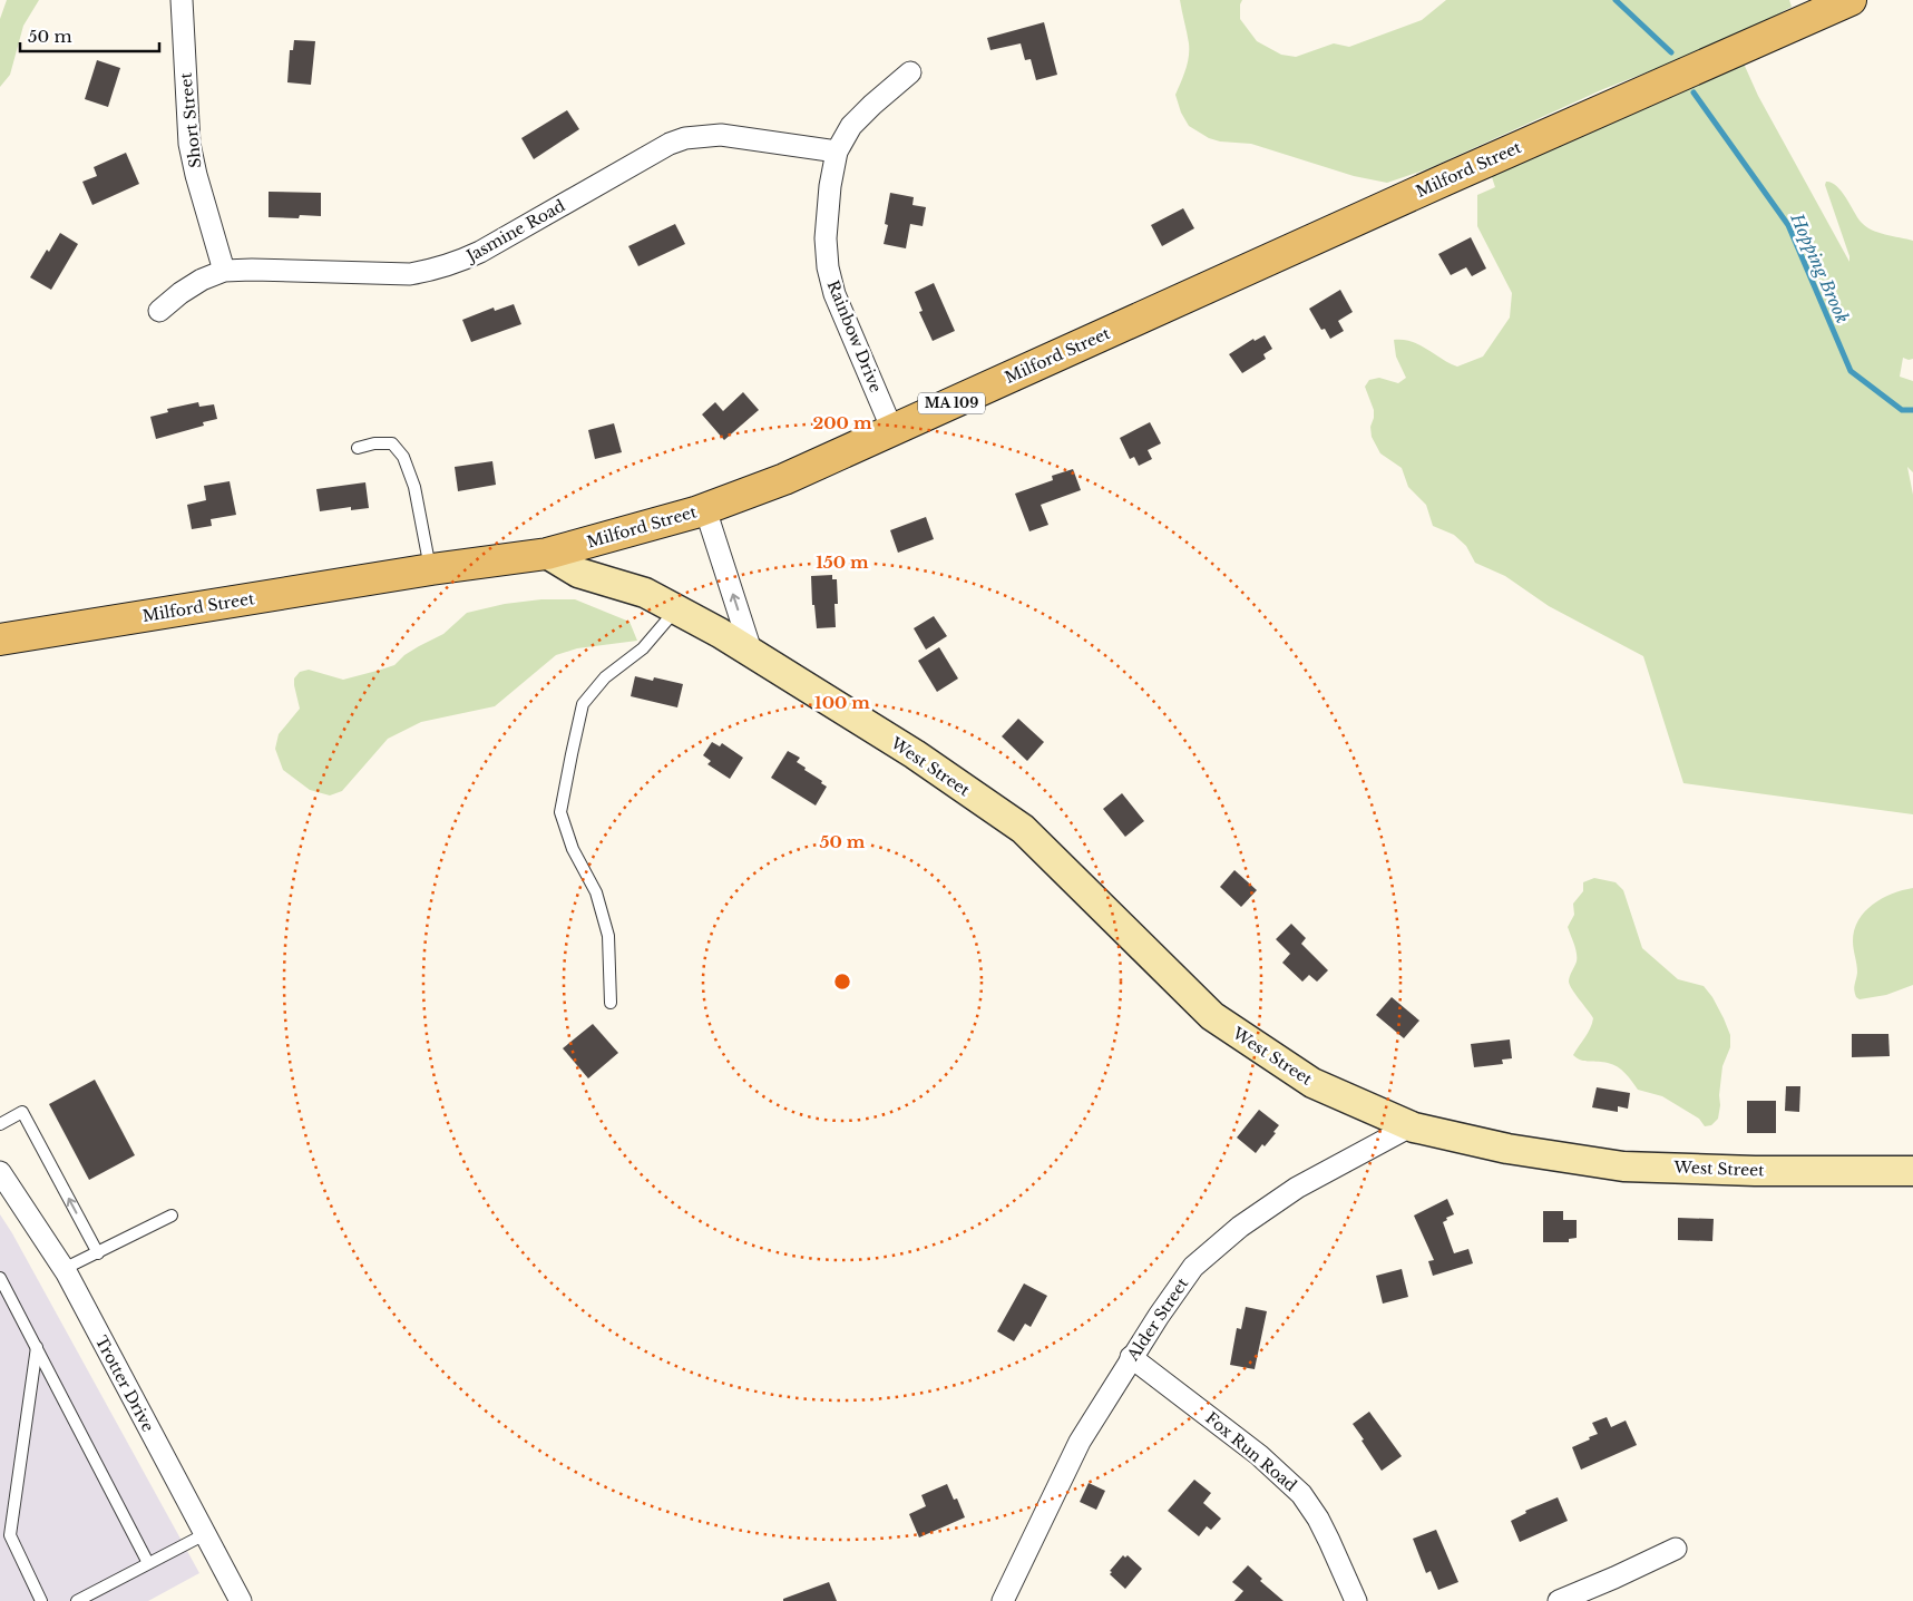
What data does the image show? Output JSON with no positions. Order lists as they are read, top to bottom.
{
  "streets": {
    "main road": ["Milford Street", "MA 109"],
    "street": [
      "Short Street",
      "Jasmine Road",
      "Rainbow Drive",
      "West Street",
      "Alder Street",
      "Trotter Drive",
      "Fox Run Road"
    ]
  },
  "crossings": [
    ["Short Street", "Jasmine Road"],
    ["Milford Street", "Rainbow Drive"],
    ["Milford Street", "West Street"],
    ["Jasmine Road", "Rainbow Drive"],
    ["West Street", "Alder Street"],
    ["Alder Street", "Fox Run Road"]
  ],
  "water": ["Hopping Brook"],
  "scale_bar": "50 m",
  "rings": [
    "200 m",
    "150 m",
    "100 m",
    "50 m"
  ]
}
